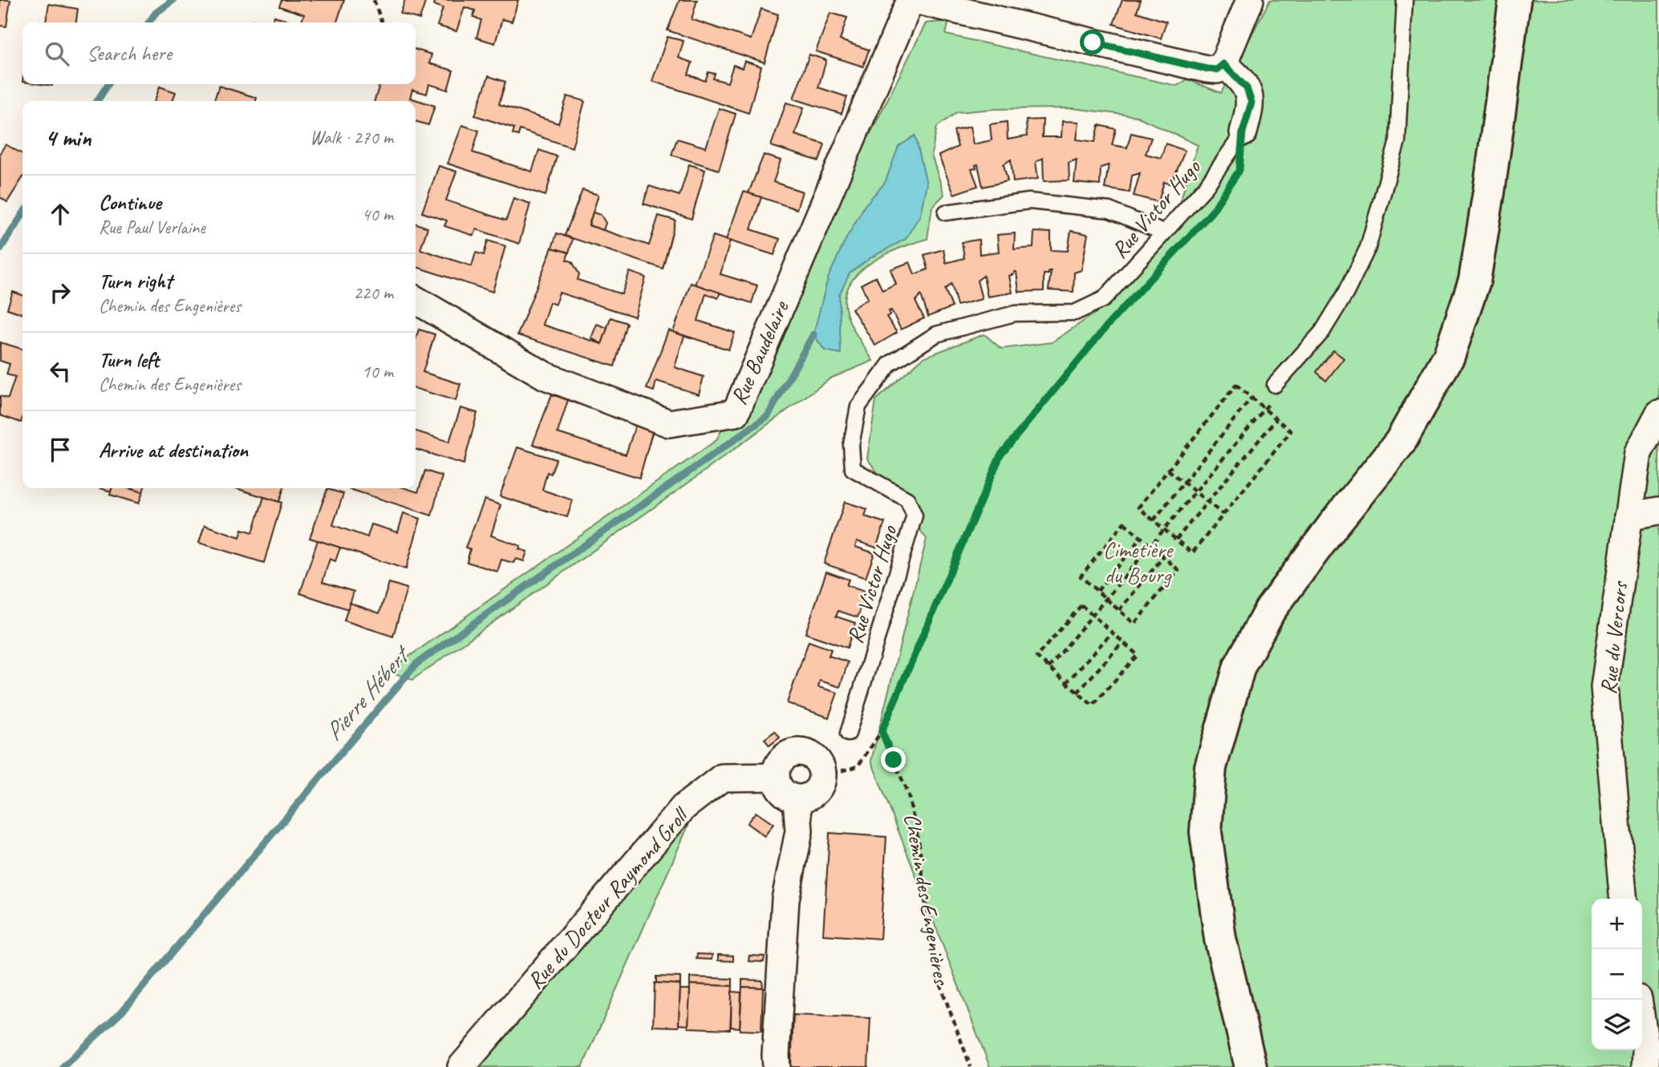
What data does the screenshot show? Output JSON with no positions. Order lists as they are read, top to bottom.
{
  "streets": {
    "street": ["Rue Baudelaire", "Rue du Vercors", "Rue du Docteur Raymond Groll"],
    "lane": ["Rue Victor Hugo"],
    "path": ["Chemin des Engenières"]
  },
  "water": ["Pierre Hébert"],
  "parks": ["Cimetière du Bourg"],
  "page": {
    "search": "Search here",
    "heading": ["4 min", "Walk · 270 m"],
    "list": [
      ["Continue", "Rue Paul Verlaine", "40 m"],
      ["Turn right", "Chemin des Engenières", "220 m"],
      ["Turn left", "Chemin des Engenières", "10 m"],
      "Arrive at destination"
    ],
    "map_buttons": ["+", "−"]
  }
}
